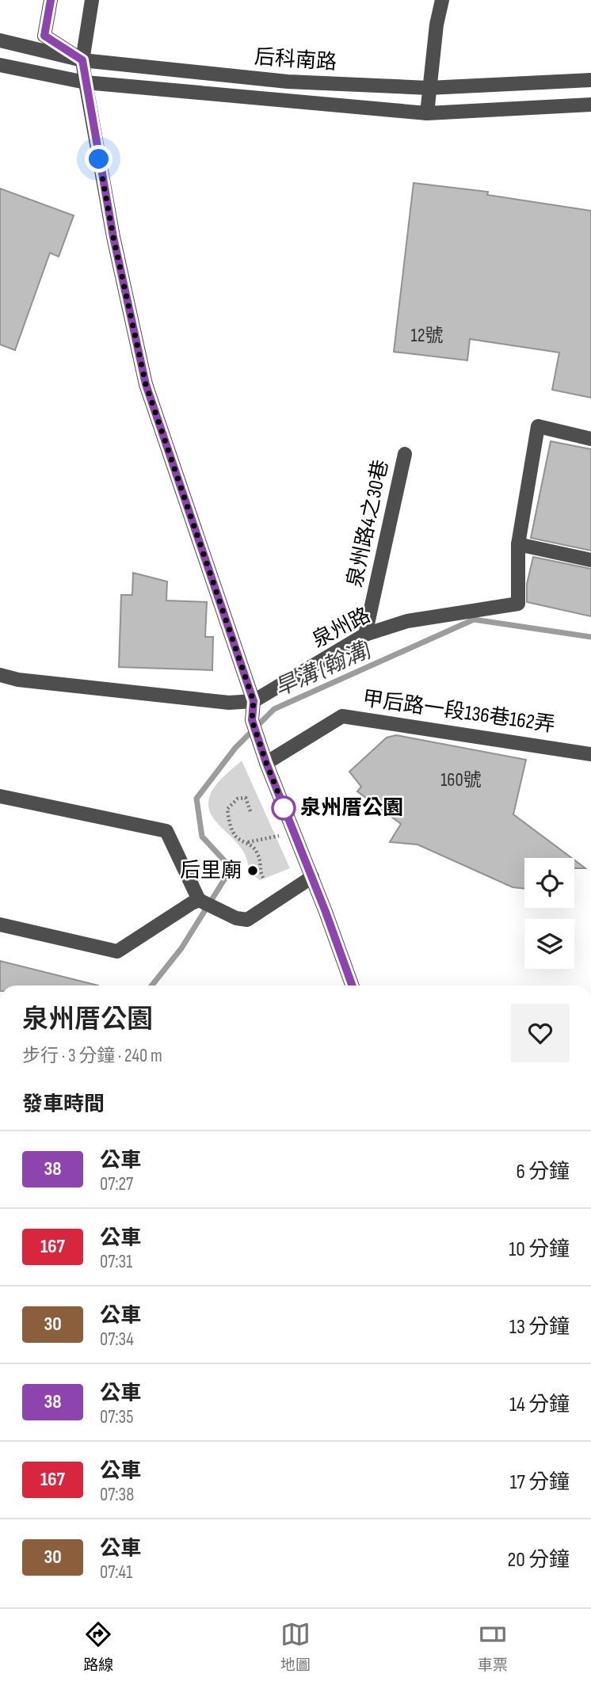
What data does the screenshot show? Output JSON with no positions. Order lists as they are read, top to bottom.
{
  "streets": {
    "street": [
      "后科南路",
      "泉州路4之30巷",
      "泉州路",
      "甲后路一段136巷162弄"
    ]
  },
  "crossings": [
    ["泉州路4之30巷", "泉州路"]
  ],
  "water": ["旱溝 (翰溝)"],
  "places": ["泉州厝公園", "后里廟"],
  "lines": ["bus line 38"],
  "house_numbers": ["12號", "160號"],
  "page": {
    "heading": [
      ["泉州厝公園", "步行 · 3 分鐘 · 240 m"],
      "發車時間"
    ],
    "list": [
      {
        "mark": "38",
        "name": "公車",
        "note": "07:27",
        "value": "6 分鐘"
      },
      {
        "mark": "167",
        "name": "公車",
        "note": "07:31",
        "value": "10 分鐘"
      },
      {
        "mark": "30",
        "name": "公車",
        "note": "07:34",
        "value": "13 分鐘"
      },
      {
        "mark": "38",
        "name": "公車",
        "note": "07:35",
        "value": "14 分鐘"
      },
      {
        "mark": "167",
        "name": "公車",
        "note": "07:38",
        "value": "17 分鐘"
      },
      {
        "mark": "30",
        "name": "公車",
        "note": "07:41",
        "value": "20 分鐘"
      }
    ],
    "tabs": ["路線", "地圖", "車票"]
  }
}
